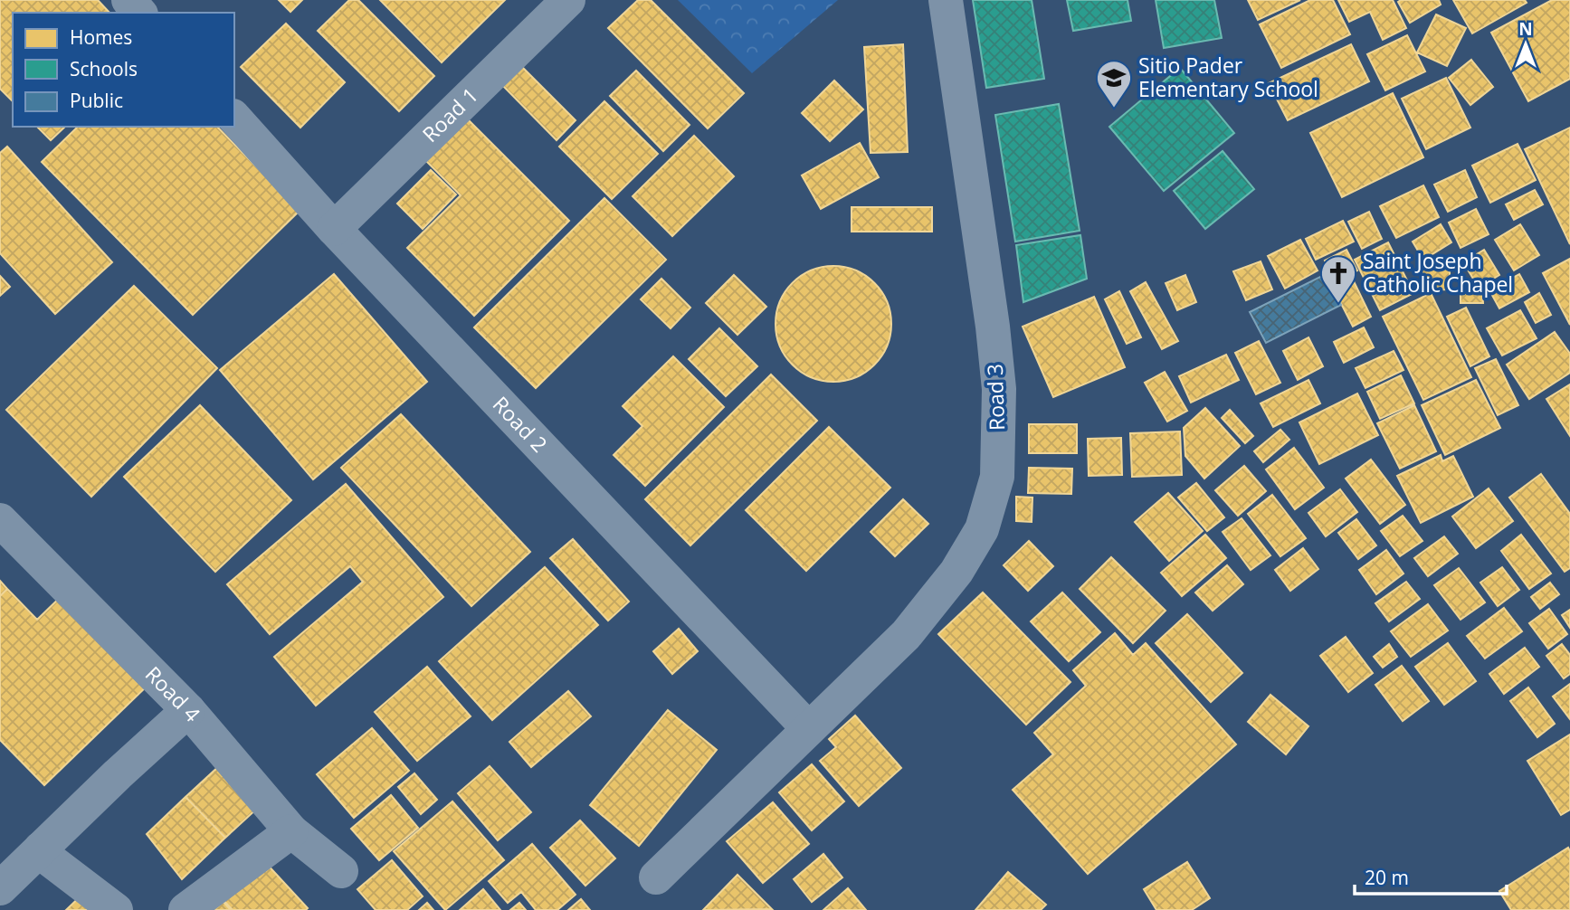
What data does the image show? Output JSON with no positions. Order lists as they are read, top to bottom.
{
  "streets": {
    "street": [
      "Road 1",
      "Road 3",
      "Road 2",
      "Road 4"
    ]
  },
  "crossings": [
    ["Road 1", "Road 2"],
    ["Road 3", "Road 2"]
  ],
  "places": {
    "school or university": ["Sitio Pader Elementary School"],
    "church": ["Saint Joseph Catholic Chapel"]
  },
  "legend": ["Homes", "Schools", "Public"],
  "scale_bar": "20 m",
  "north": "top"
}
